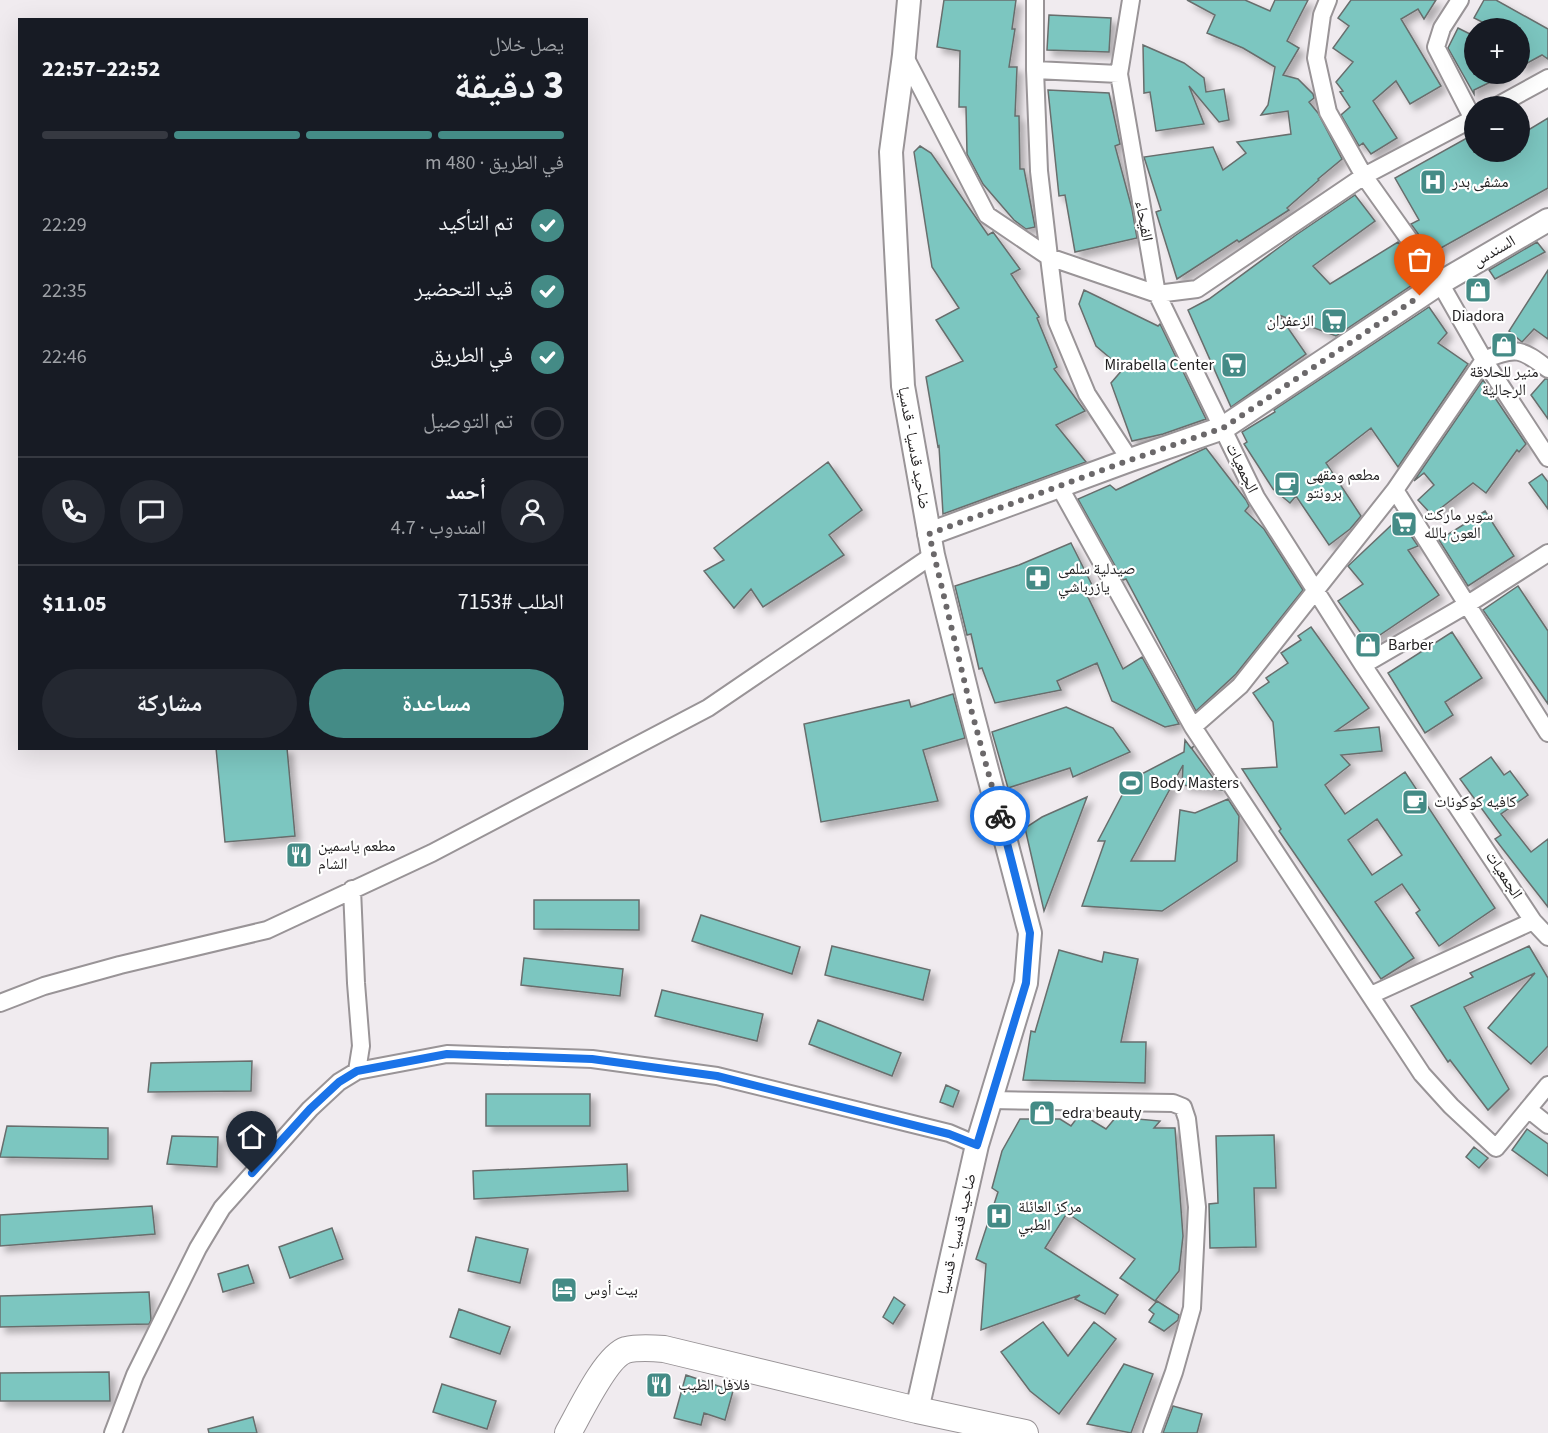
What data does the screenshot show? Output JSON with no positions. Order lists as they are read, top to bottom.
{
  "streets": {
    "main road": ["السندس", "ضاحيد قدسيا - قدسيا", "الجمعيات"],
    "street": ["الفيحاء"]
  },
  "crossings": [
    ["الفيحاء", "الجمعيات"],
    ["السندس", "الجمعيات"]
  ],
  "places": {
    "hospital": ["مشفى بدر", "مركز العائلة الطبي"],
    "shop": [
      "Diadora",
      "منير للحلاقة الرجالية",
      "Barber",
      "edra beauty"
    ],
    "supermarket": ["الزعفران", "Mirabella Center", "سوبر ماركت العون بالله"],
    "cafe": ["مطعم ومقهى برونتو", "كافيه كوكونات"],
    "pharmacy": ["صيدلية سلمى يازرباشي"],
    "sports": ["Body Masters"],
    "restaurant": ["مطعم ياسمين الشام", "فلافل الطيب"],
    "hotel": ["بيت أوس"]
  },
  "page": {
    "map_buttons": ["+", "−"],
    "heading": ["3 دقيقة", "يصل خلال", "22:52–22:57"],
    "panel": [
      "أحمد",
      "المندوب · 4.7",
      "الطلب #7153",
      "$11.05"
    ],
    "bar": "في الطريق · 480 m",
    "list": [
      ["تم التأكيد", "22:29"],
      ["قيد التحضير", "22:35"],
      ["في الطريق", "22:46"],
      "تم التوصيل"
    ],
    "buttons": ["مساعدة", "مشاركة"]
  }
}
